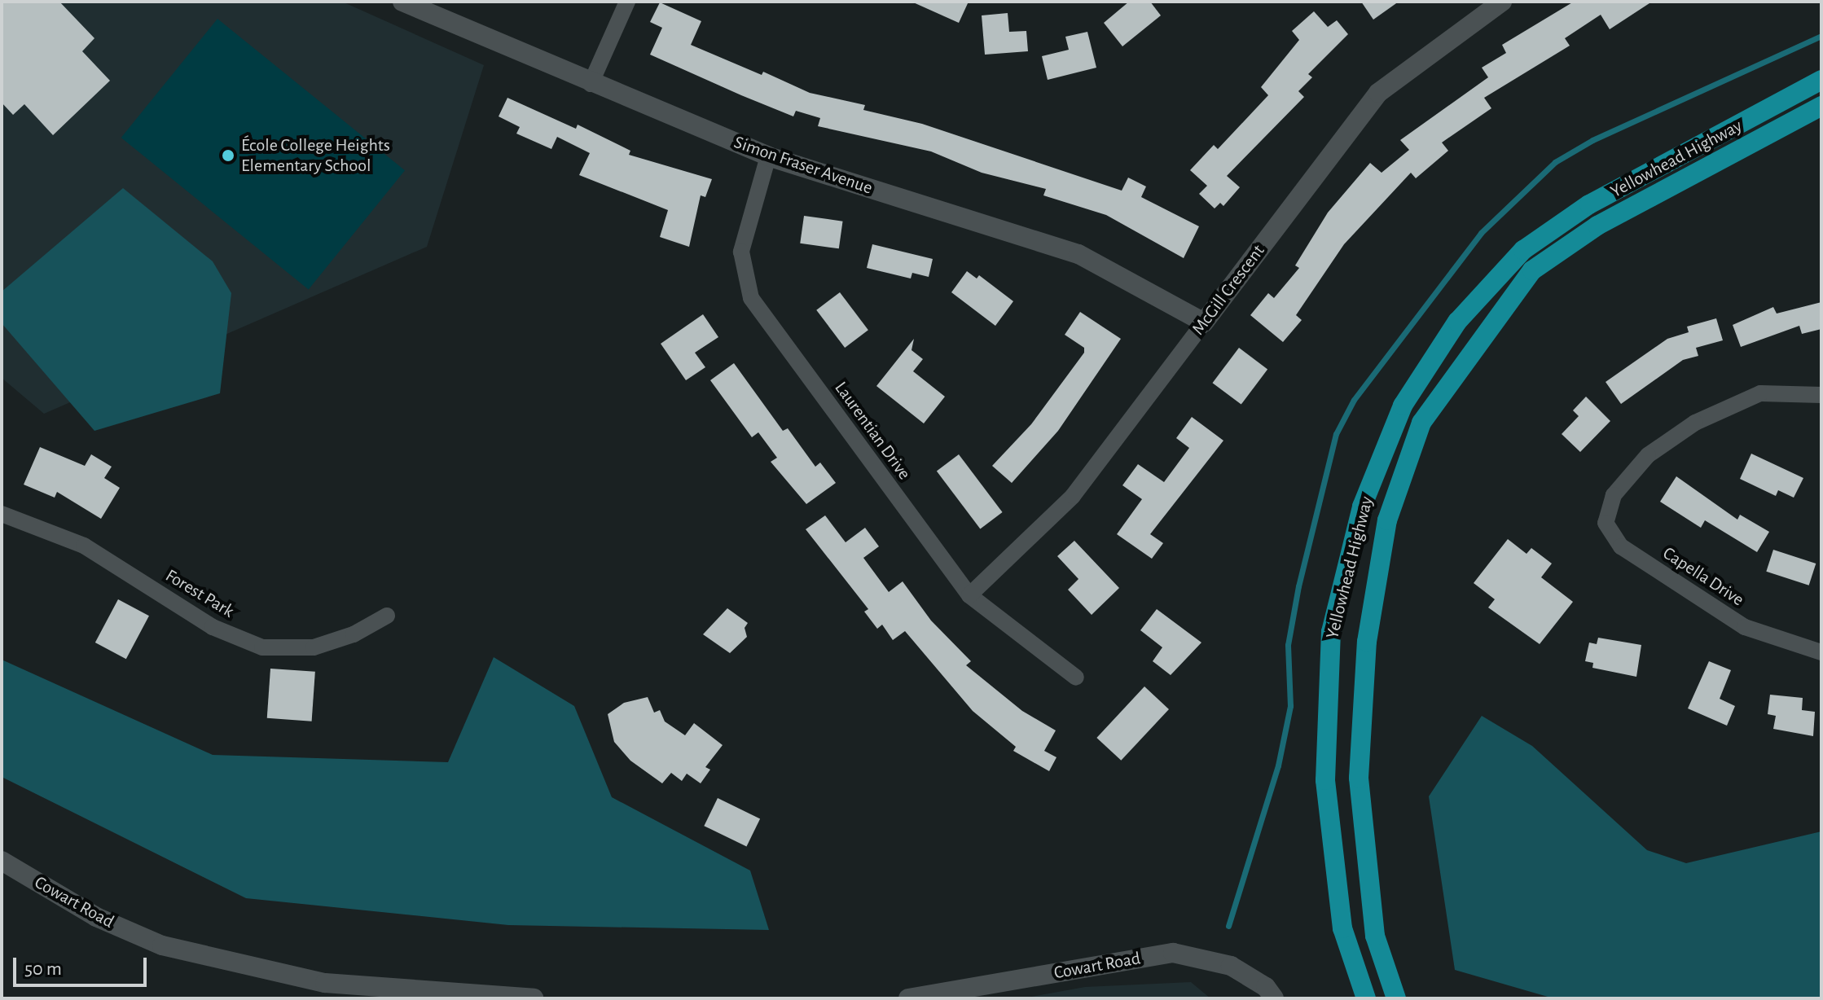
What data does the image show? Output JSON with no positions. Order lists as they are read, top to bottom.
{
  "streets": {
    "highway": ["Yellowhead Highway"],
    "street": [
      "Simon Fraser Avenue",
      "McGill Crescent",
      "Laurentian Drive",
      "Capella Drive",
      "Forest Park",
      "Cowart Road"
    ]
  },
  "crossings": [
    ["Simon Fraser Avenue", "McGill Crescent"],
    ["Simon Fraser Avenue", "Laurentian Drive"],
    ["McGill Crescent", "Laurentian Drive"]
  ],
  "places": ["École College Heights Elementary School"],
  "scale_bar": "50 m"
}
